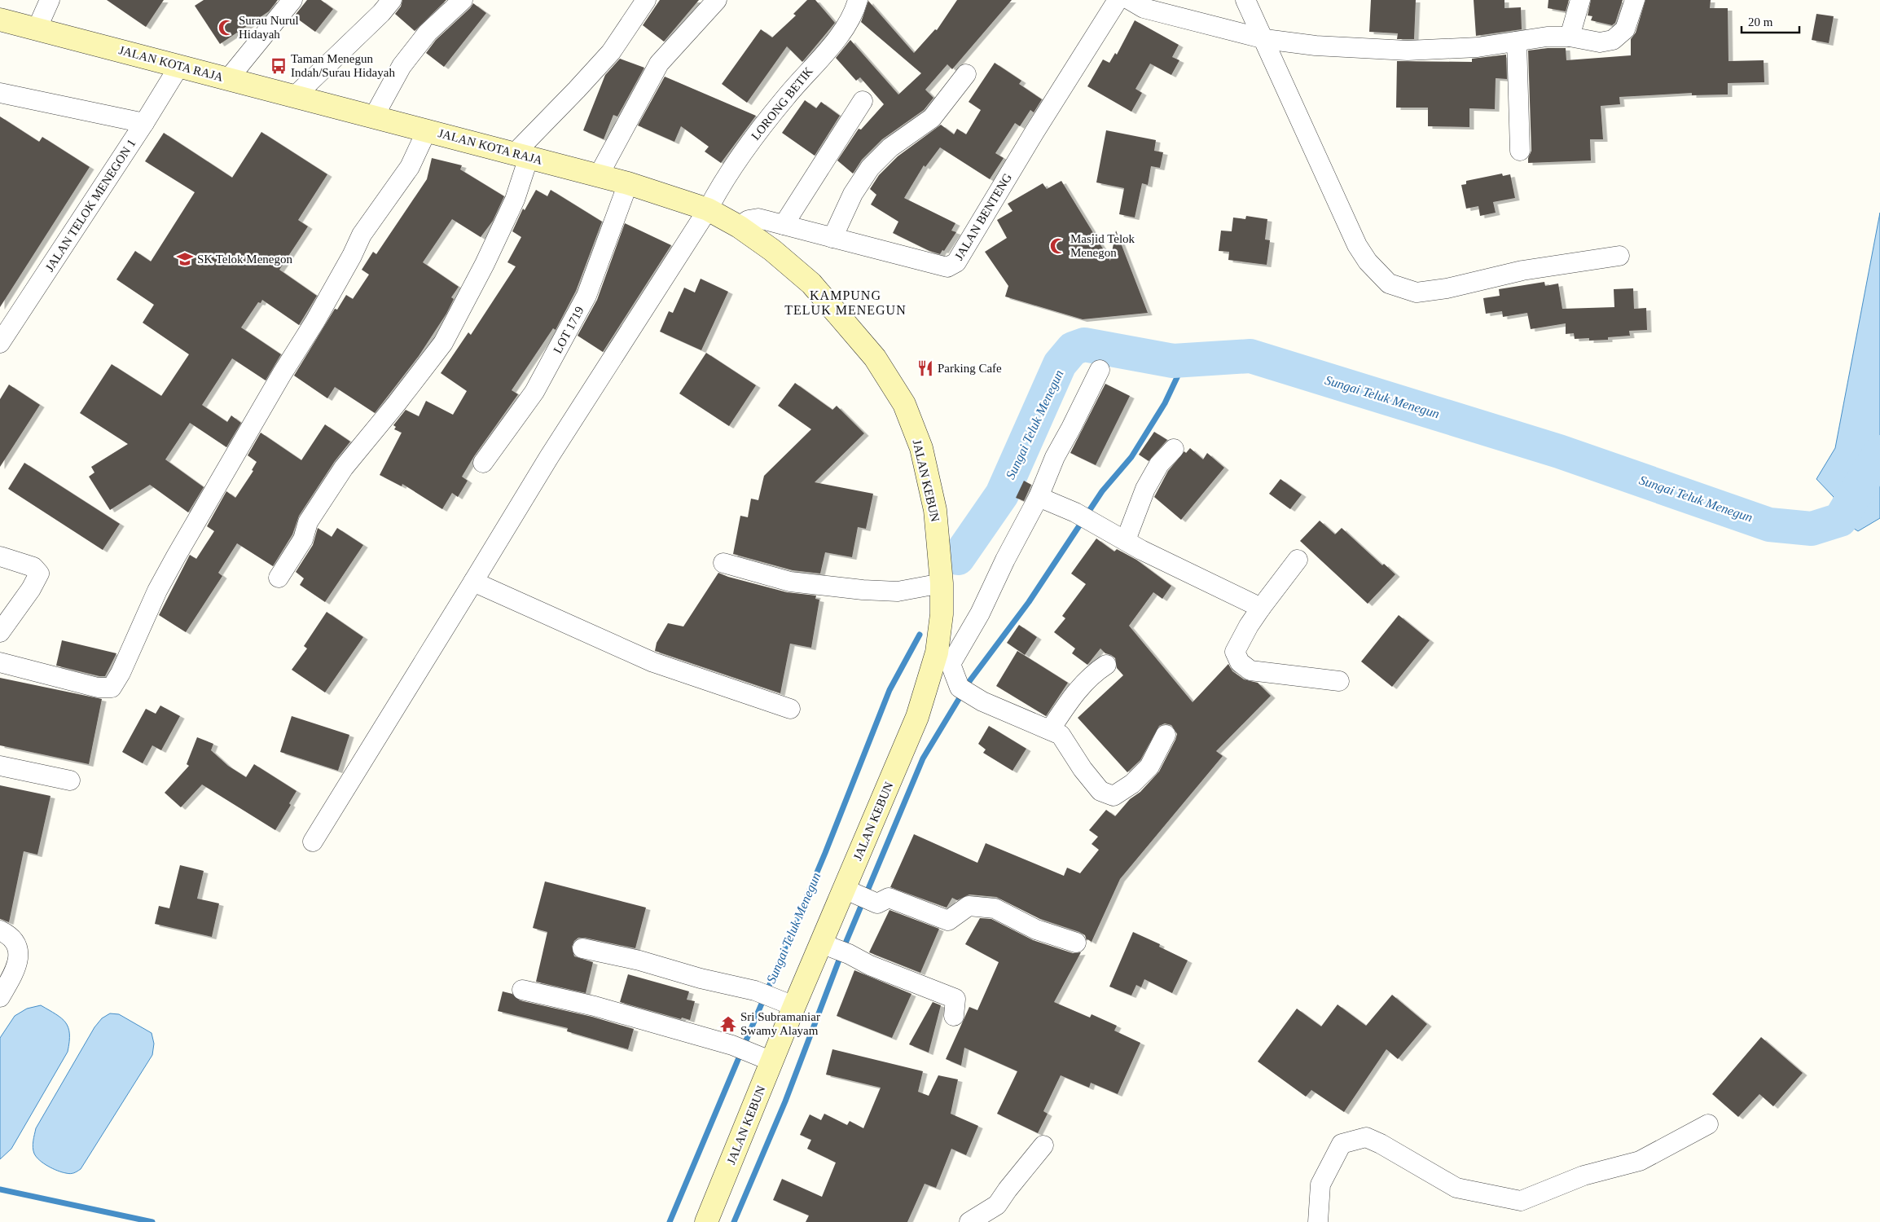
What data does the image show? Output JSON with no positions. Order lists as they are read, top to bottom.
{
  "streets": {
    "main road": ["JALAN KOTA RAJA", "JALAN KEBUN"],
    "street": [
      "LORONG BETIK",
      "JALAN TELOK MENEGON 1",
      "JALAN BENTENG",
      "LOT 1719"
    ]
  },
  "crossings": [
    ["JALAN KOTA RAJA", "LORONG BETIK"],
    ["JALAN KOTA RAJA", "JALAN TELOK MENEGON 1"],
    ["JALAN KOTA RAJA", "JALAN BENTENG"],
    ["JALAN KOTA RAJA", "LOT 1719"],
    ["JALAN KOTA RAJA", "JALAN KEBUN"]
  ],
  "districts": ["KAMPUNG TELUK MENEGUN"],
  "water": ["Sungai Teluk Menegun"],
  "places": {
    "mosque": ["Surau Nurul Hidayah", "Masjid Telok Menegon"],
    "bus stop": ["Taman Menegun Indah/Surau Hidayah"],
    "school or university": ["SK Telok Menegon"],
    "restaurant": ["Parking Cafe"],
    "temple": ["Sri Subramaniar Swamy Alayam"]
  },
  "scale_bar": "20 m"
}
